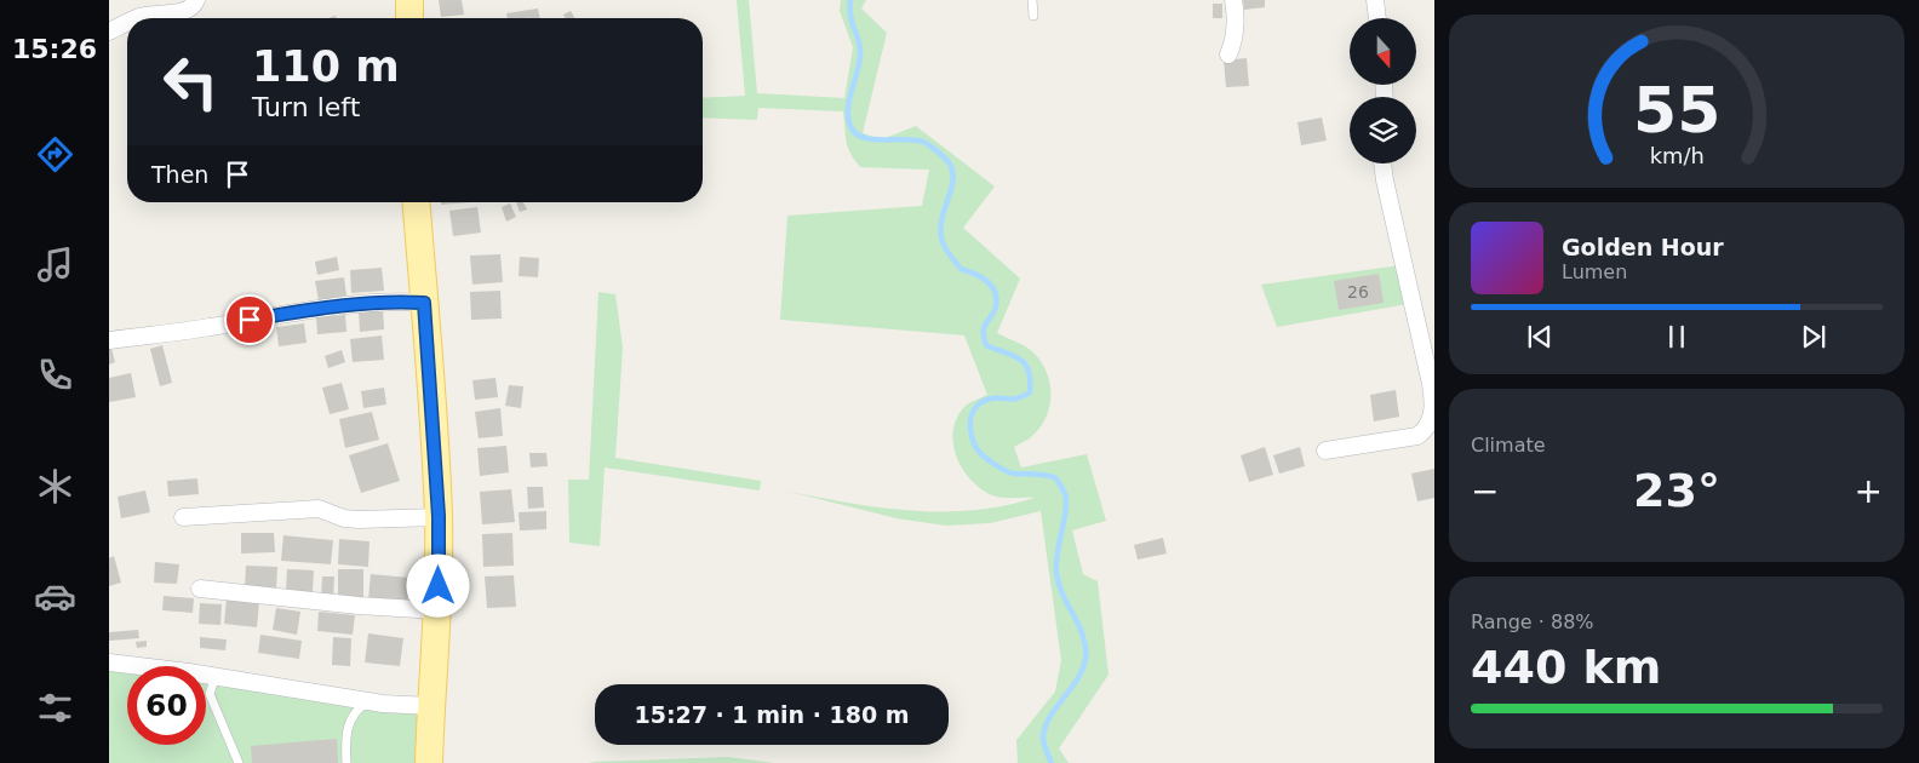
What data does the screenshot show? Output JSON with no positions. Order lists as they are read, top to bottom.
{
  "house_numbers": ["26"],
  "north": "bottom",
  "page": {
    "tabs": "15:26",
    "turn": ["110 m", "Turn left"],
    "then": "Then",
    "song": ["Golden Hour", "Lumen"],
    "tile": [
      "Climate",
      ["Range · 88%", "440 km"]
    ],
    "heat": ["−", "23°", "+"],
    "limit": "60",
    "trip": "15:27 · 1 min · 180 m",
    "gauge": ["55", "km/h"]
  }
}
